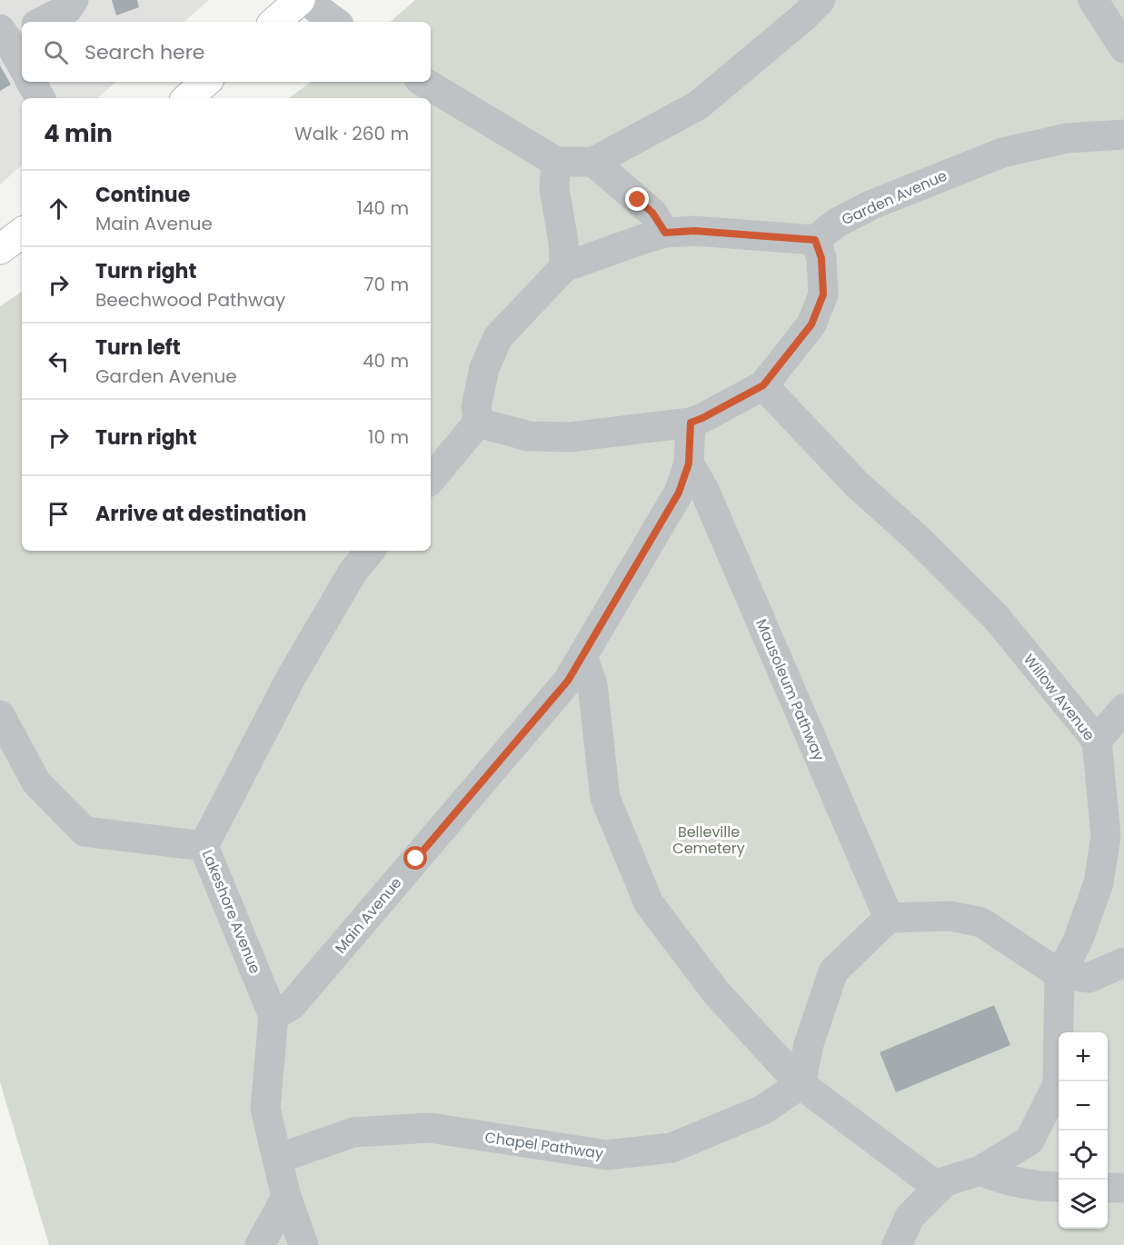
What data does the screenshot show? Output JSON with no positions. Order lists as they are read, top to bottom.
{
  "streets": {
    "lane": [
      "Garden Avenue",
      "Mausoleum Pathway",
      "Willow Avenue",
      "Lakeshore Avenue",
      "Main Avenue",
      "Chapel Pathway"
    ]
  },
  "crossings": [
    ["Mausoleum Pathway", "Main Avenue"],
    ["Lakeshore Avenue", "Main Avenue"],
    ["Lakeshore Avenue", "Chapel Pathway"]
  ],
  "parks": ["Belleville Cemetery"],
  "page": {
    "search": "Search here",
    "heading": ["4 min", "Walk · 260 m"],
    "list": [
      ["Continue", "Main Avenue", "140 m"],
      ["Turn right", "Beechwood Pathway", "70 m"],
      ["Turn left", "Garden Avenue", "40 m"],
      ["Turn right", "10 m"],
      "Arrive at destination"
    ],
    "map_buttons": ["+", "−"]
  }
}
